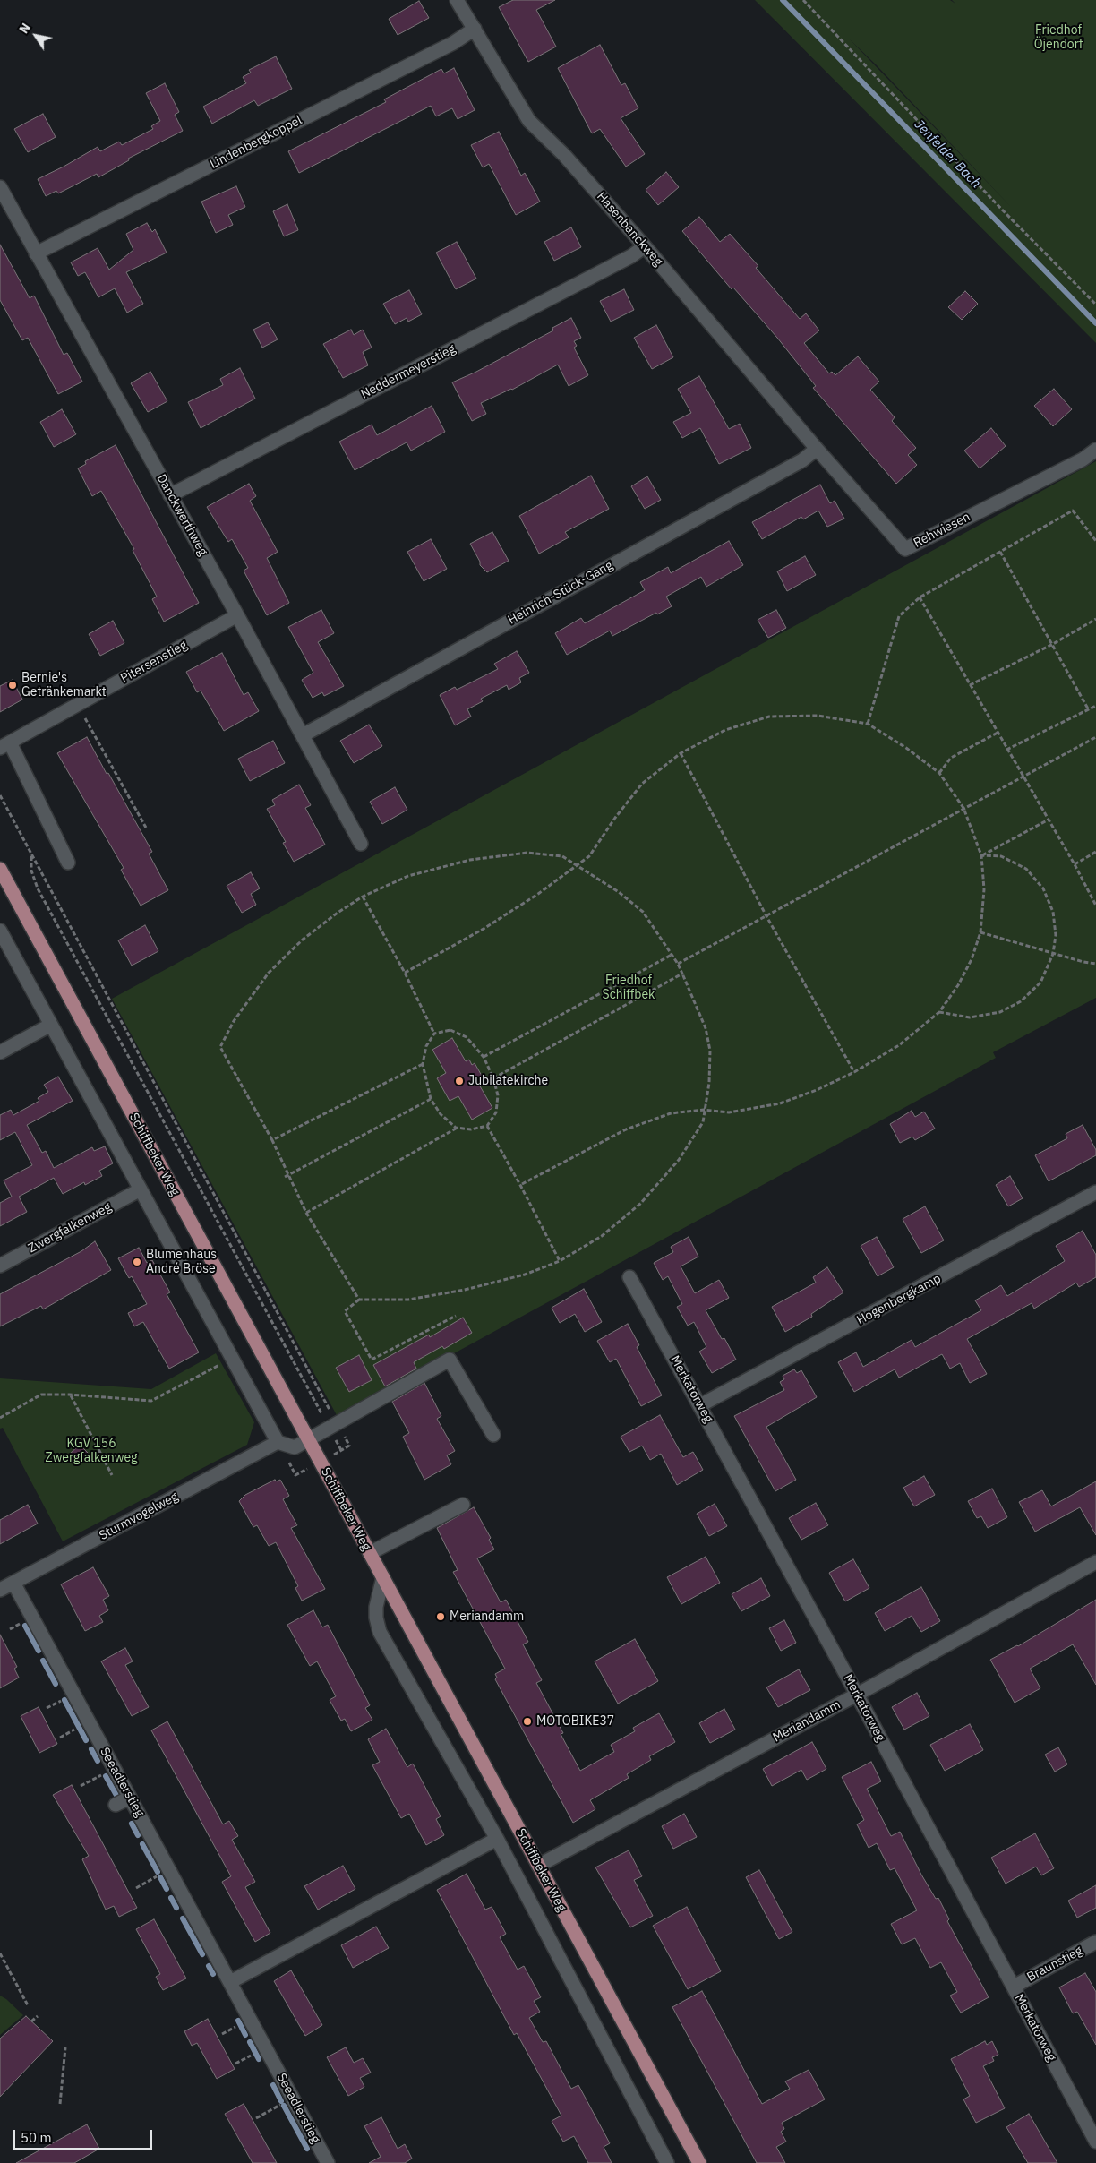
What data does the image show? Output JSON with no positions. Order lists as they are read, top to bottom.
{
  "streets": {
    "main road": ["Schiffbeker Weg"],
    "street": [
      "Lindenbergkoppel",
      "Hasenbanckweg",
      "Neddermeyerstieg",
      "Danckwerthweg",
      "Rehwiesen",
      "Heinrich-Stück-Gang",
      "Pitersenstieg",
      "Zwergfalkenweg",
      "Hogenbergkamp",
      "Merkatorweg",
      "Sturmvogelweg",
      "Meriandamm",
      "Seeadlerstieg",
      "Braunstieg"
    ]
  },
  "crossings": [
    ["Lindenbergkoppel", "Hasenbanckweg"],
    ["Lindenbergkoppel", "Danckwerthweg"],
    ["Hasenbanckweg", "Neddermeyerstieg"],
    ["Hasenbanckweg", "Rehwiesen"],
    ["Hasenbanckweg", "Heinrich-Stück-Gang"],
    ["Neddermeyerstieg", "Danckwerthweg"],
    ["Danckwerthweg", "Heinrich-Stück-Gang"],
    ["Danckwerthweg", "Pitersenstieg"],
    ["Rehwiesen", "Heinrich-Stück-Gang"],
    ["Schiffbeker Weg", "Meriandamm"],
    ["Hogenbergkamp", "Merkatorweg"],
    ["Merkatorweg", "Meriandamm"],
    ["Merkatorweg", "Braunstieg"],
    ["Sturmvogelweg", "Seeadlerstieg"]
  ],
  "water": ["Jenfelder Bach"],
  "parks": ["Friedhof Öjendorf", "Friedhof Schiffbek", "KGV 156 Zwergfalkenweg"],
  "places": [
    "Bernie's Getränkemarkt",
    "Jubilatekirche",
    "Blumenhaus André Bröse",
    "Meriandamm",
    "MOTOBIKE37"
  ],
  "scale_bar": "50 m",
  "north": "top left"
}
